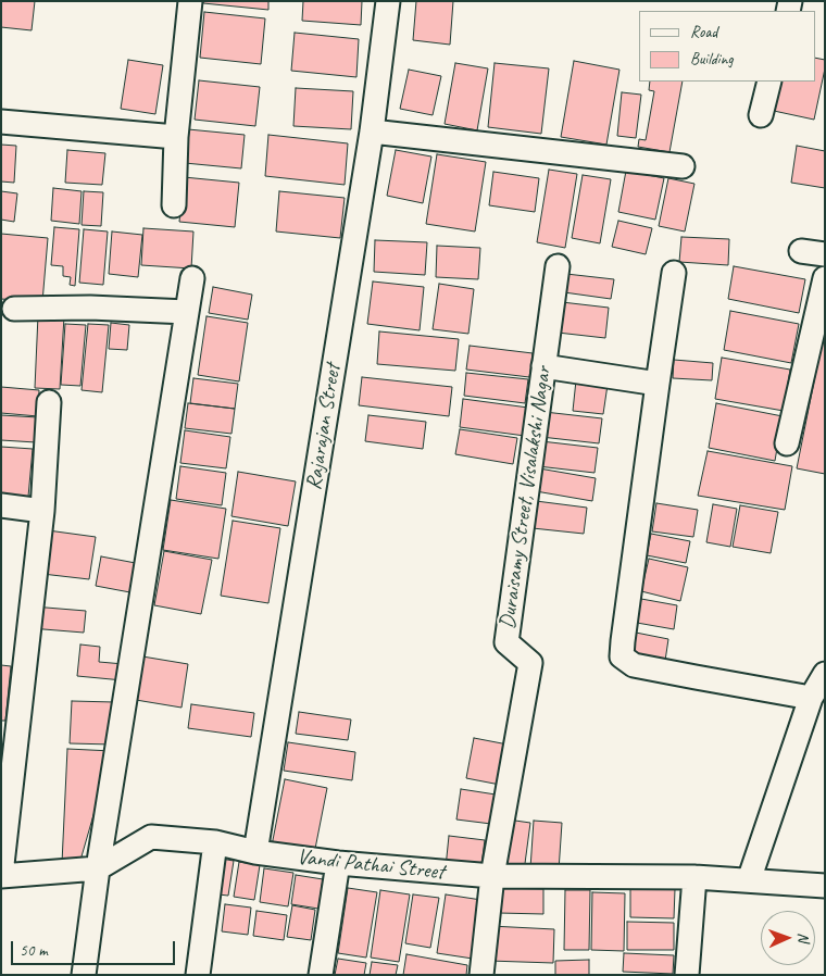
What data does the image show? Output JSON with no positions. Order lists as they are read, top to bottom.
{
  "streets": {
    "street": ["Rajarajan Street", "Duraisamy Street, Visalakshi Nagar", "Vandi Pathai Street"]
  },
  "crossings": [
    ["Rajarajan Street", "Vandi Pathai Street"],
    ["Duraisamy Street, Visalakshi Nagar", "Vandi Pathai Street"]
  ],
  "legend": ["Road", "Building"],
  "scale_bar": "50 m",
  "north": "right"
}
